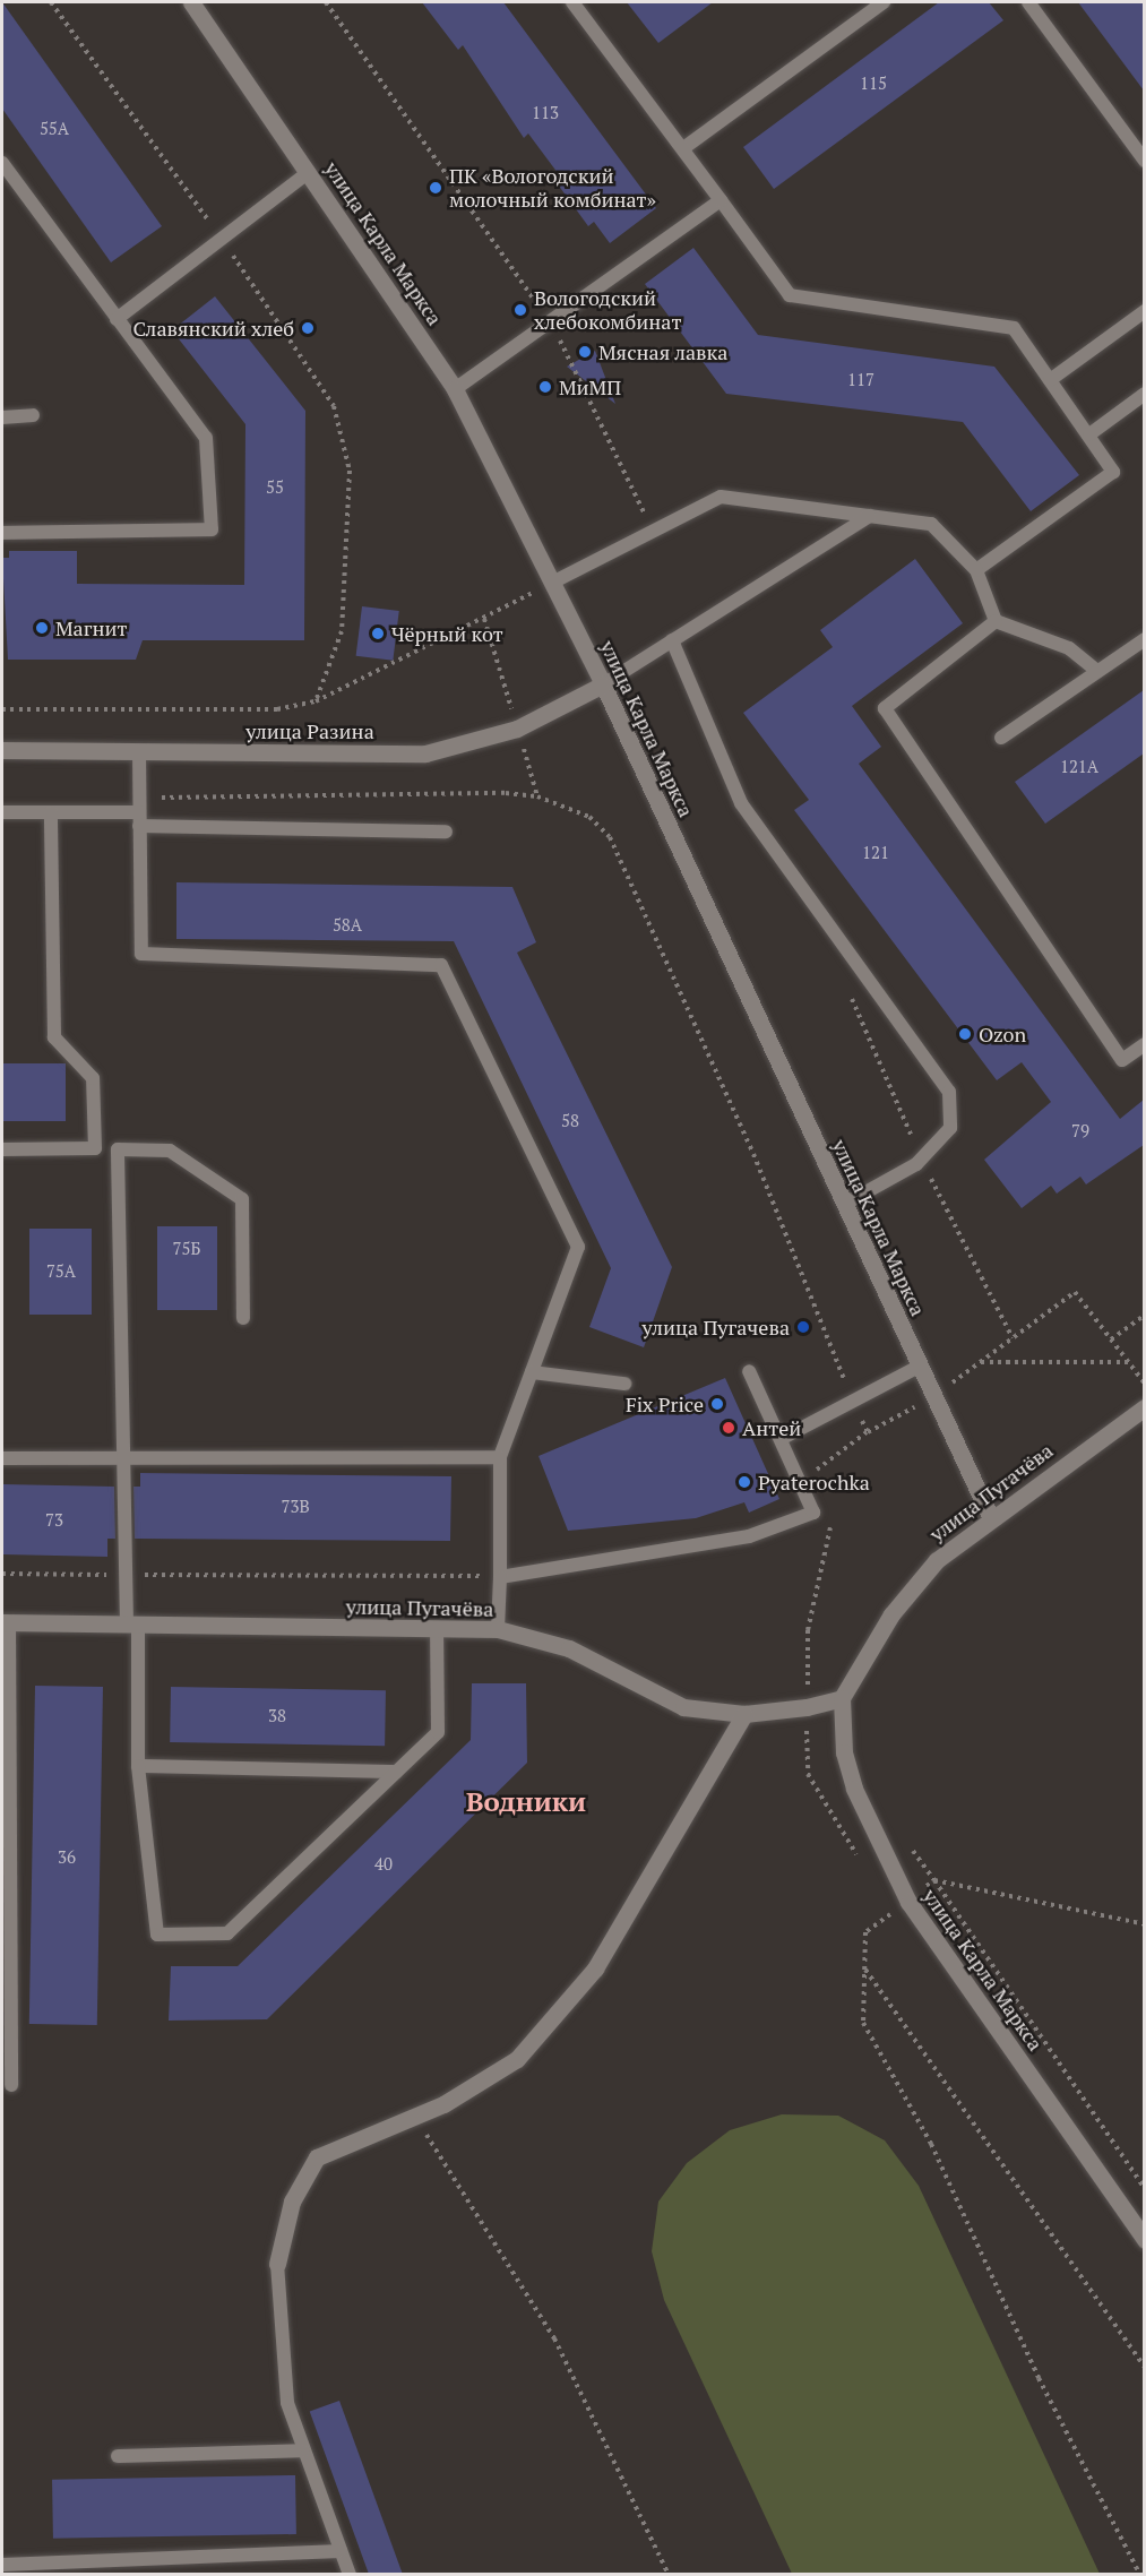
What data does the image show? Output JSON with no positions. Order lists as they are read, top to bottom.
{
  "streets": {
    "street": ["улица Карла Маркса", "улица Разина", "улица Пугачёва"]
  },
  "crossings": [
    ["улица Карла Маркса", "улица Разина"],
    ["улица Карла Маркса", "улица Пугачёва"]
  ],
  "districts": ["Водники"],
  "places": [
    "ПК «Вологодский молочный комбинат»",
    "Вологодский хлебокомбинат",
    "Славянский хлеб",
    "Мясная лавка",
    "МиМП",
    "Магнит",
    "Чёрный кот",
    "Ozon",
    "улица Пугачева",
    "Fix Price",
    "Антей",
    "Pyaterochka"
  ],
  "house_numbers": [
    "115",
    "113",
    "55А",
    "117",
    "55",
    "121А",
    "121",
    "58А",
    "58",
    "79",
    "75Б",
    "75А",
    "73В",
    "73",
    "38",
    "36",
    "40"
  ]
}
